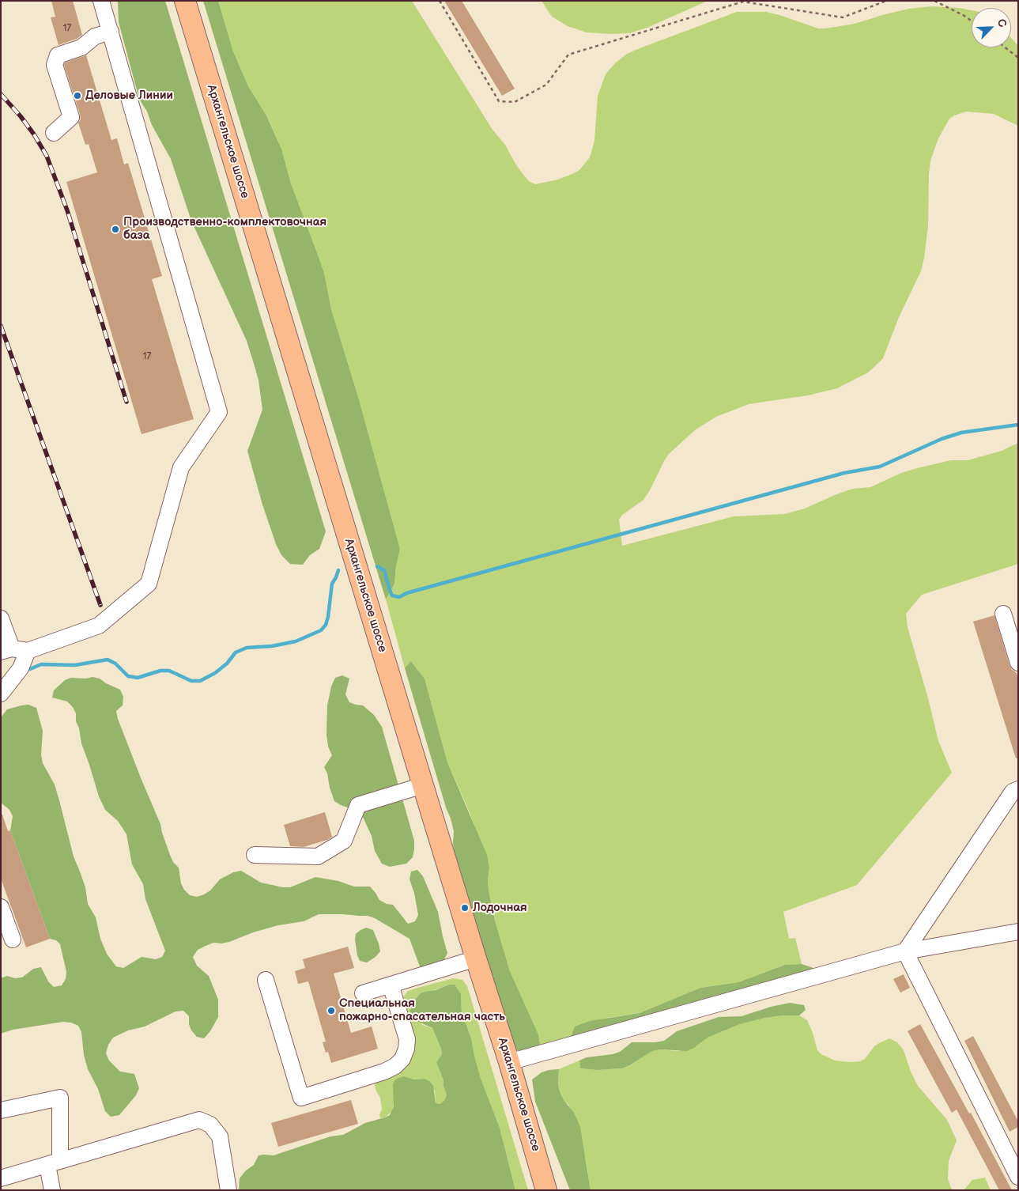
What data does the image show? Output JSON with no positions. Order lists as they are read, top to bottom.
{
  "streets": {
    "main road": ["Архангельское шоссе"]
  },
  "places": [
    "Деловые Линии",
    "Производственно-комплектовочная база",
    "Лодочная",
    "Специальная пожарно-спасательная часть"
  ],
  "house_numbers": ["17", "17"],
  "north": "top right"
}
